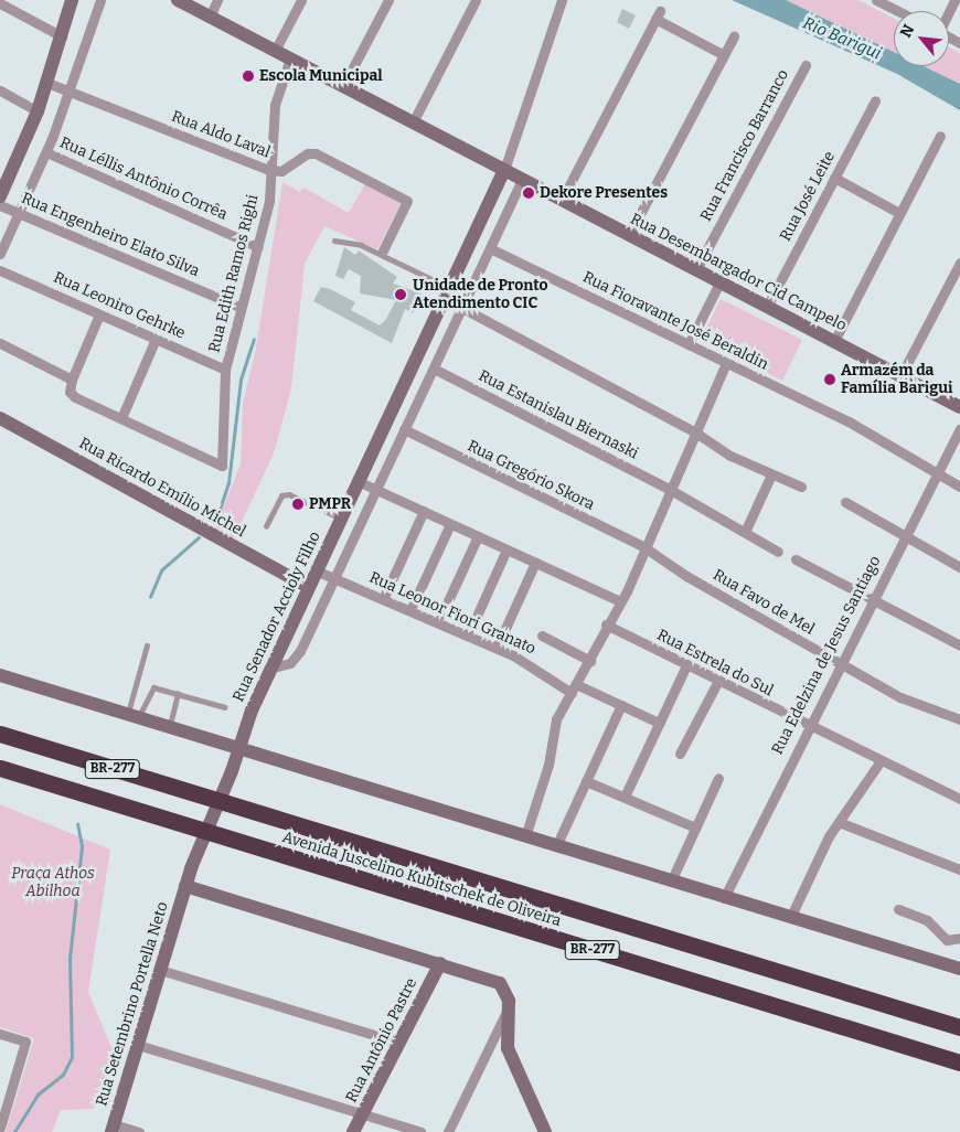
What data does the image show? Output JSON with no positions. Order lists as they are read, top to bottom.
{
  "streets": {
    "highway": ["BR-277", "Avenida Juscelino Kubitschek de Oliveira"],
    "street": [
      "Rua Aldo Laval",
      "Rua Francisco Barranco",
      "Rua Léllis Antônio Corrêa",
      "Rua José Leite",
      "Rua Engenheiro Elato Silva",
      "Rua Desembargador Cid Campelo",
      "Rua Edith Ramos Righi",
      "Rua Leoniro Gehrke",
      "Rua Fioravante José Beraldin",
      "Rua Estanislau Biernaski",
      "Rua Gregório Skora",
      "Rua Ricardo Emílio Michel",
      "Rua Favo de Mel",
      "Rua Leonor Fiori Granato",
      "Rua Senador Accioly Filho",
      "Rua Edelzina de Jesus Santiago",
      "Rua Estrela do Sul",
      "Rua Setembrino Portella Neto",
      "Rua Antônio Pastre"
    ]
  },
  "crossings": [
    ["Rua Aldo Laval", "Rua Edith Ramos Righi"],
    ["Rua Francisco Barranco", "Rua Desembargador Cid Campelo"],
    ["Rua Léllis Antônio Corrêa", "Rua Edith Ramos Righi"],
    ["Rua José Leite", "Rua Desembargador Cid Campelo"],
    ["Rua Engenheiro Elato Silva", "Rua Edith Ramos Righi"],
    ["Rua Desembargador Cid Campelo", "Rua Edith Ramos Righi"],
    ["Rua Desembargador Cid Campelo", "Rua Senador Accioly Filho"],
    ["Rua Edith Ramos Righi", "Rua Leoniro Gehrke"],
    ["Rua Fioravante José Beraldin", "Rua Edelzina de Jesus Santiago"],
    ["Rua Gregório Skora", "Rua Favo de Mel"],
    ["Rua Ricardo Emílio Michel", "Rua Senador Accioly Filho"],
    ["Rua Favo de Mel", "Rua Edelzina de Jesus Santiago"],
    ["Rua Leonor Fiori Granato", "Rua Senador Accioly Filho"],
    ["Rua Senador Accioly Filho", "Rua Setembrino Portella Neto"],
    ["Rua Edelzina de Jesus Santiago", "Rua Estrela do Sul"]
  ],
  "water": ["Rio Barigui"],
  "parks": ["Praça Athos Abilhoa"],
  "places": [
    "Escola Municipal",
    "Dekore Presentes",
    "Unidade de Pronto Atendimento CIC",
    "Armazém da Família Barigui",
    "PMPR"
  ],
  "north": "top left"
}
